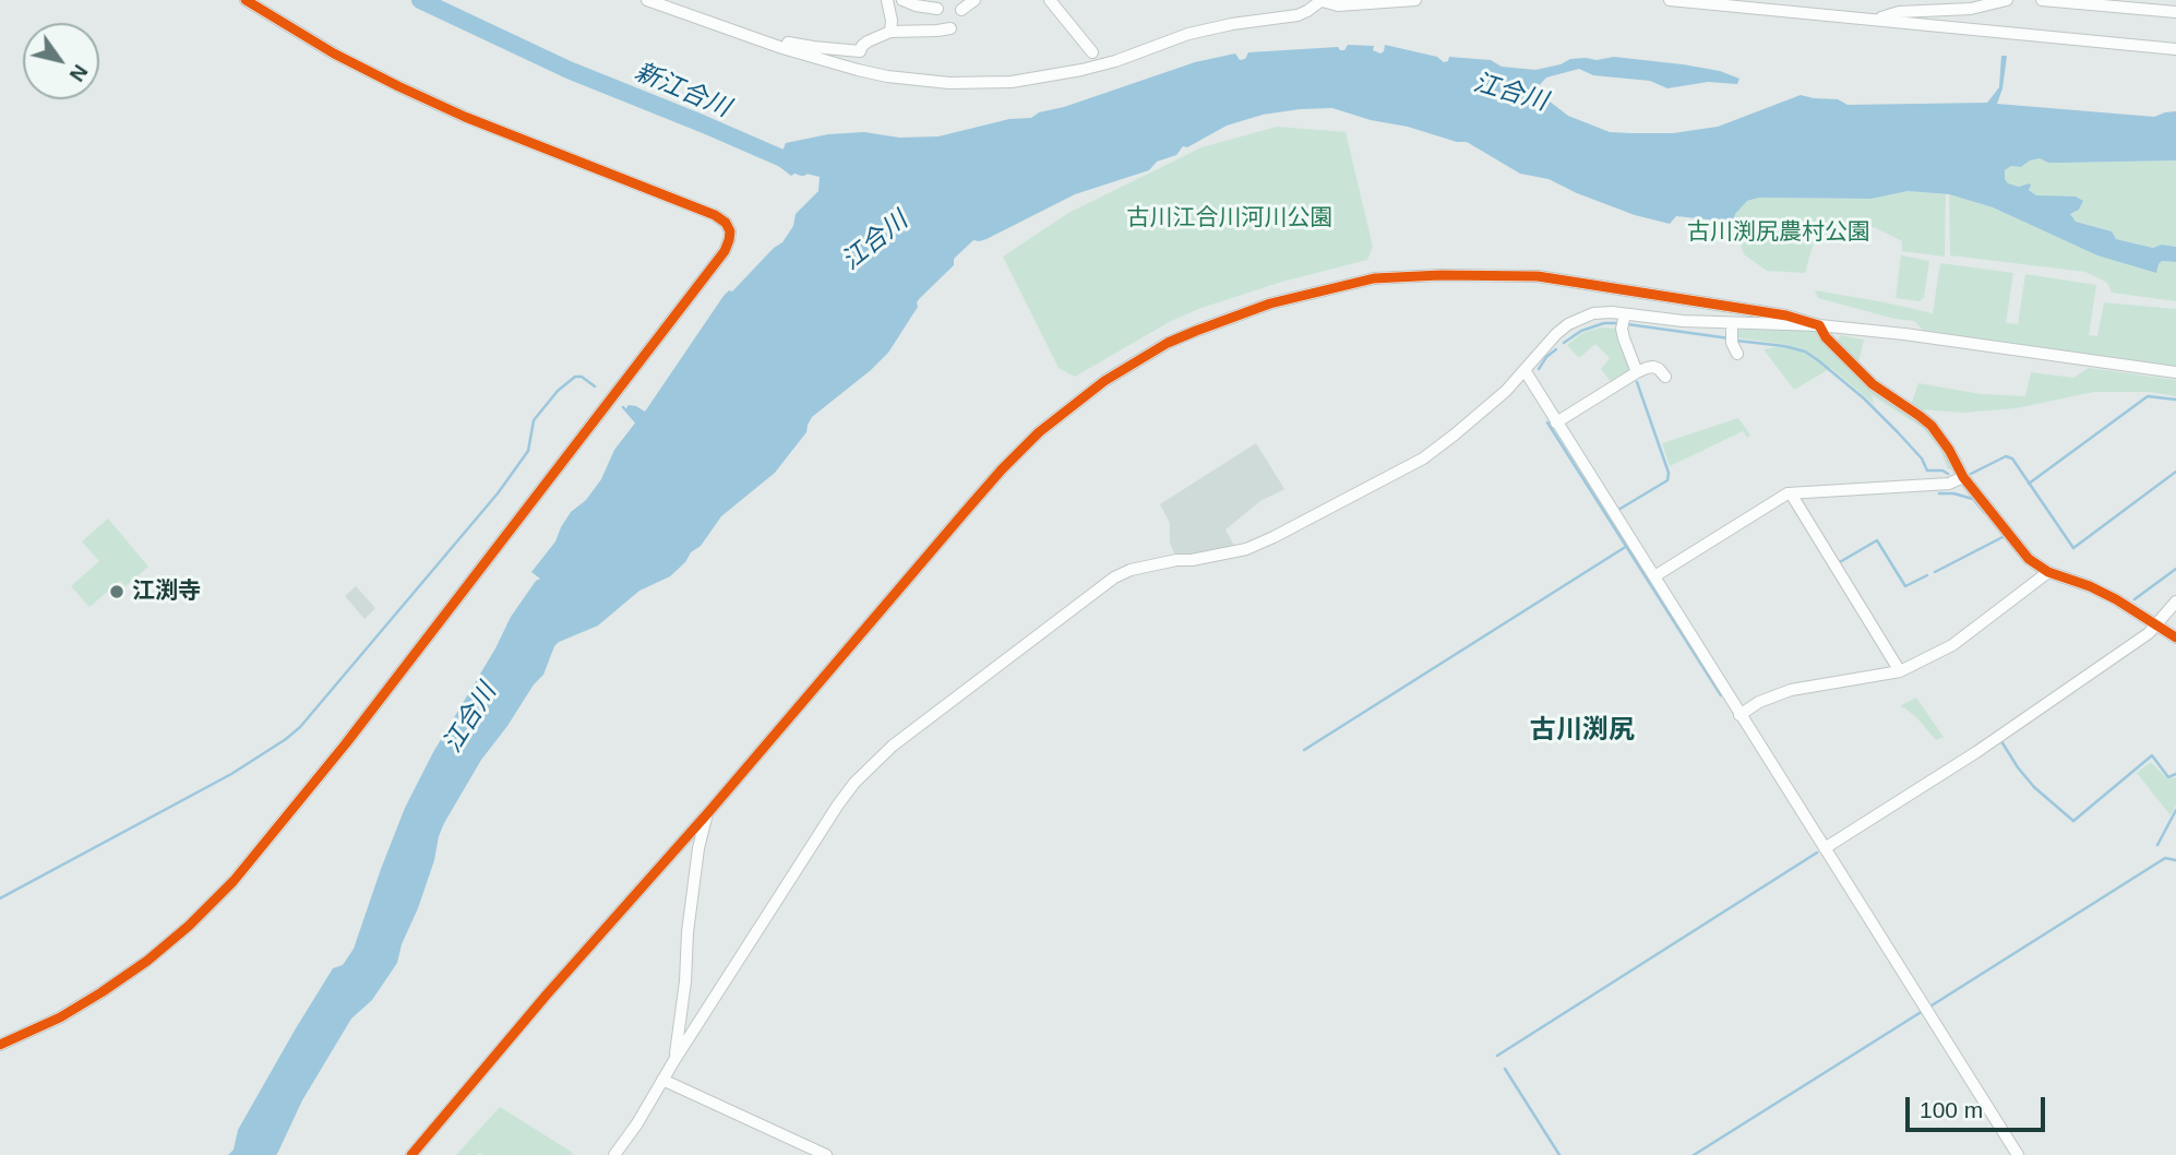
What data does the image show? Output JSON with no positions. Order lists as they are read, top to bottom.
{
  "districts": ["古川渕尻"],
  "water": ["新江合川", "江合川"],
  "parks": ["古川江合川河川公園", "古川渕尻農村公園"],
  "places": ["江渕寺"],
  "scale_bar": "100 m",
  "north": "bottom right"
}
